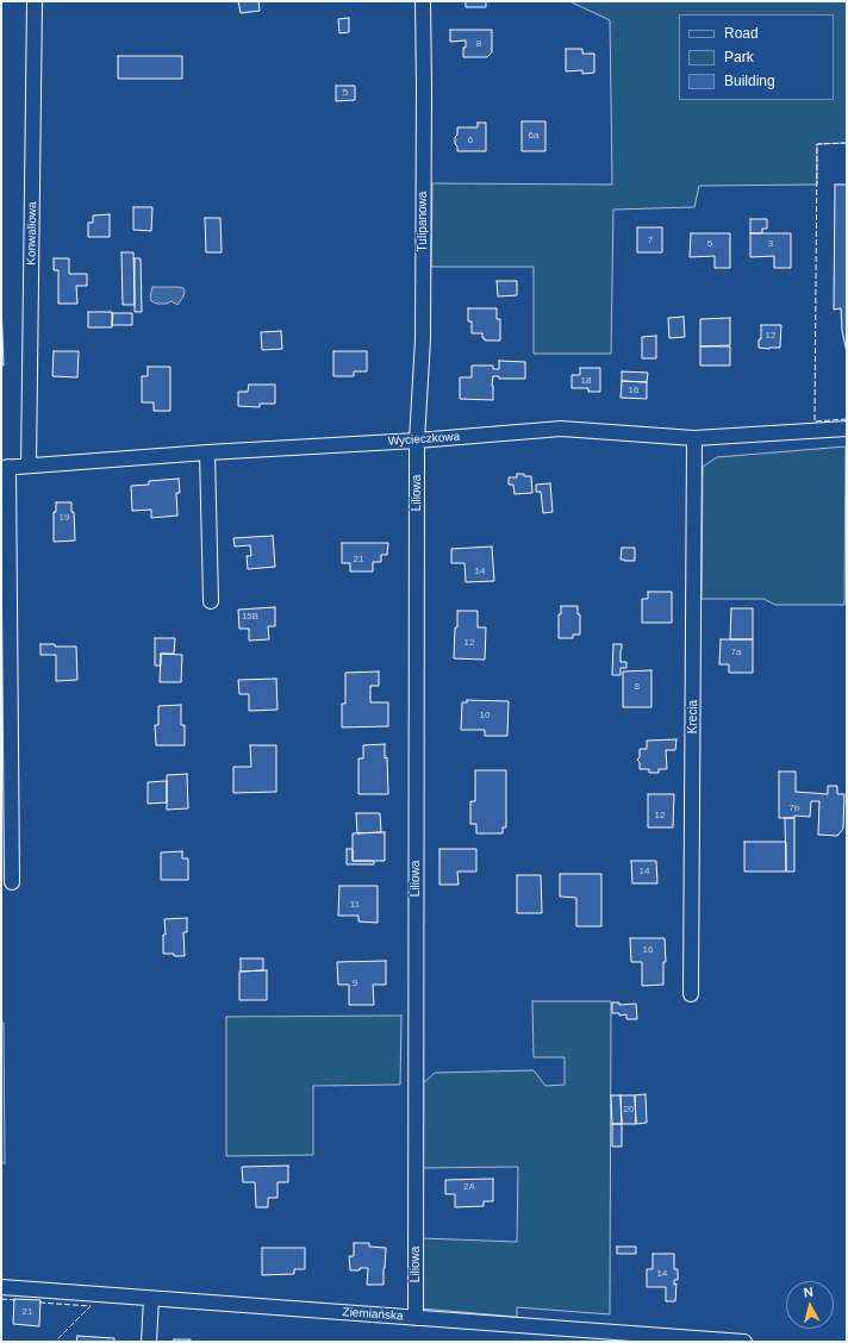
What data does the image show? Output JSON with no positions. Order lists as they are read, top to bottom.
{
  "streets": {
    "street": [
      "Tulipanowa",
      "Konwaliowa",
      "Wycieczkowa",
      "Liliowa",
      "Krecia",
      "Ziemiańska"
    ]
  },
  "crossings": [
    ["Tulipanowa", "Wycieczkowa"],
    ["Tulipanowa", "Liliowa"],
    ["Konwaliowa", "Wycieczkowa"],
    ["Wycieczkowa", "Liliowa"],
    ["Wycieczkowa", "Krecia"],
    ["Liliowa", "Ziemiańska"]
  ],
  "house_numbers": [
    "8",
    "5",
    "6a",
    "6",
    "7",
    "5",
    "3",
    "12",
    "18",
    "16",
    "19",
    "21",
    "14",
    "15B",
    "12",
    "7a",
    "8",
    "10",
    "7b",
    "12",
    "14",
    "11",
    "16",
    "9",
    "20",
    "2A",
    "14",
    "21"
  ],
  "legend": ["Road", "Park", "Building"],
  "north": "top"
}
